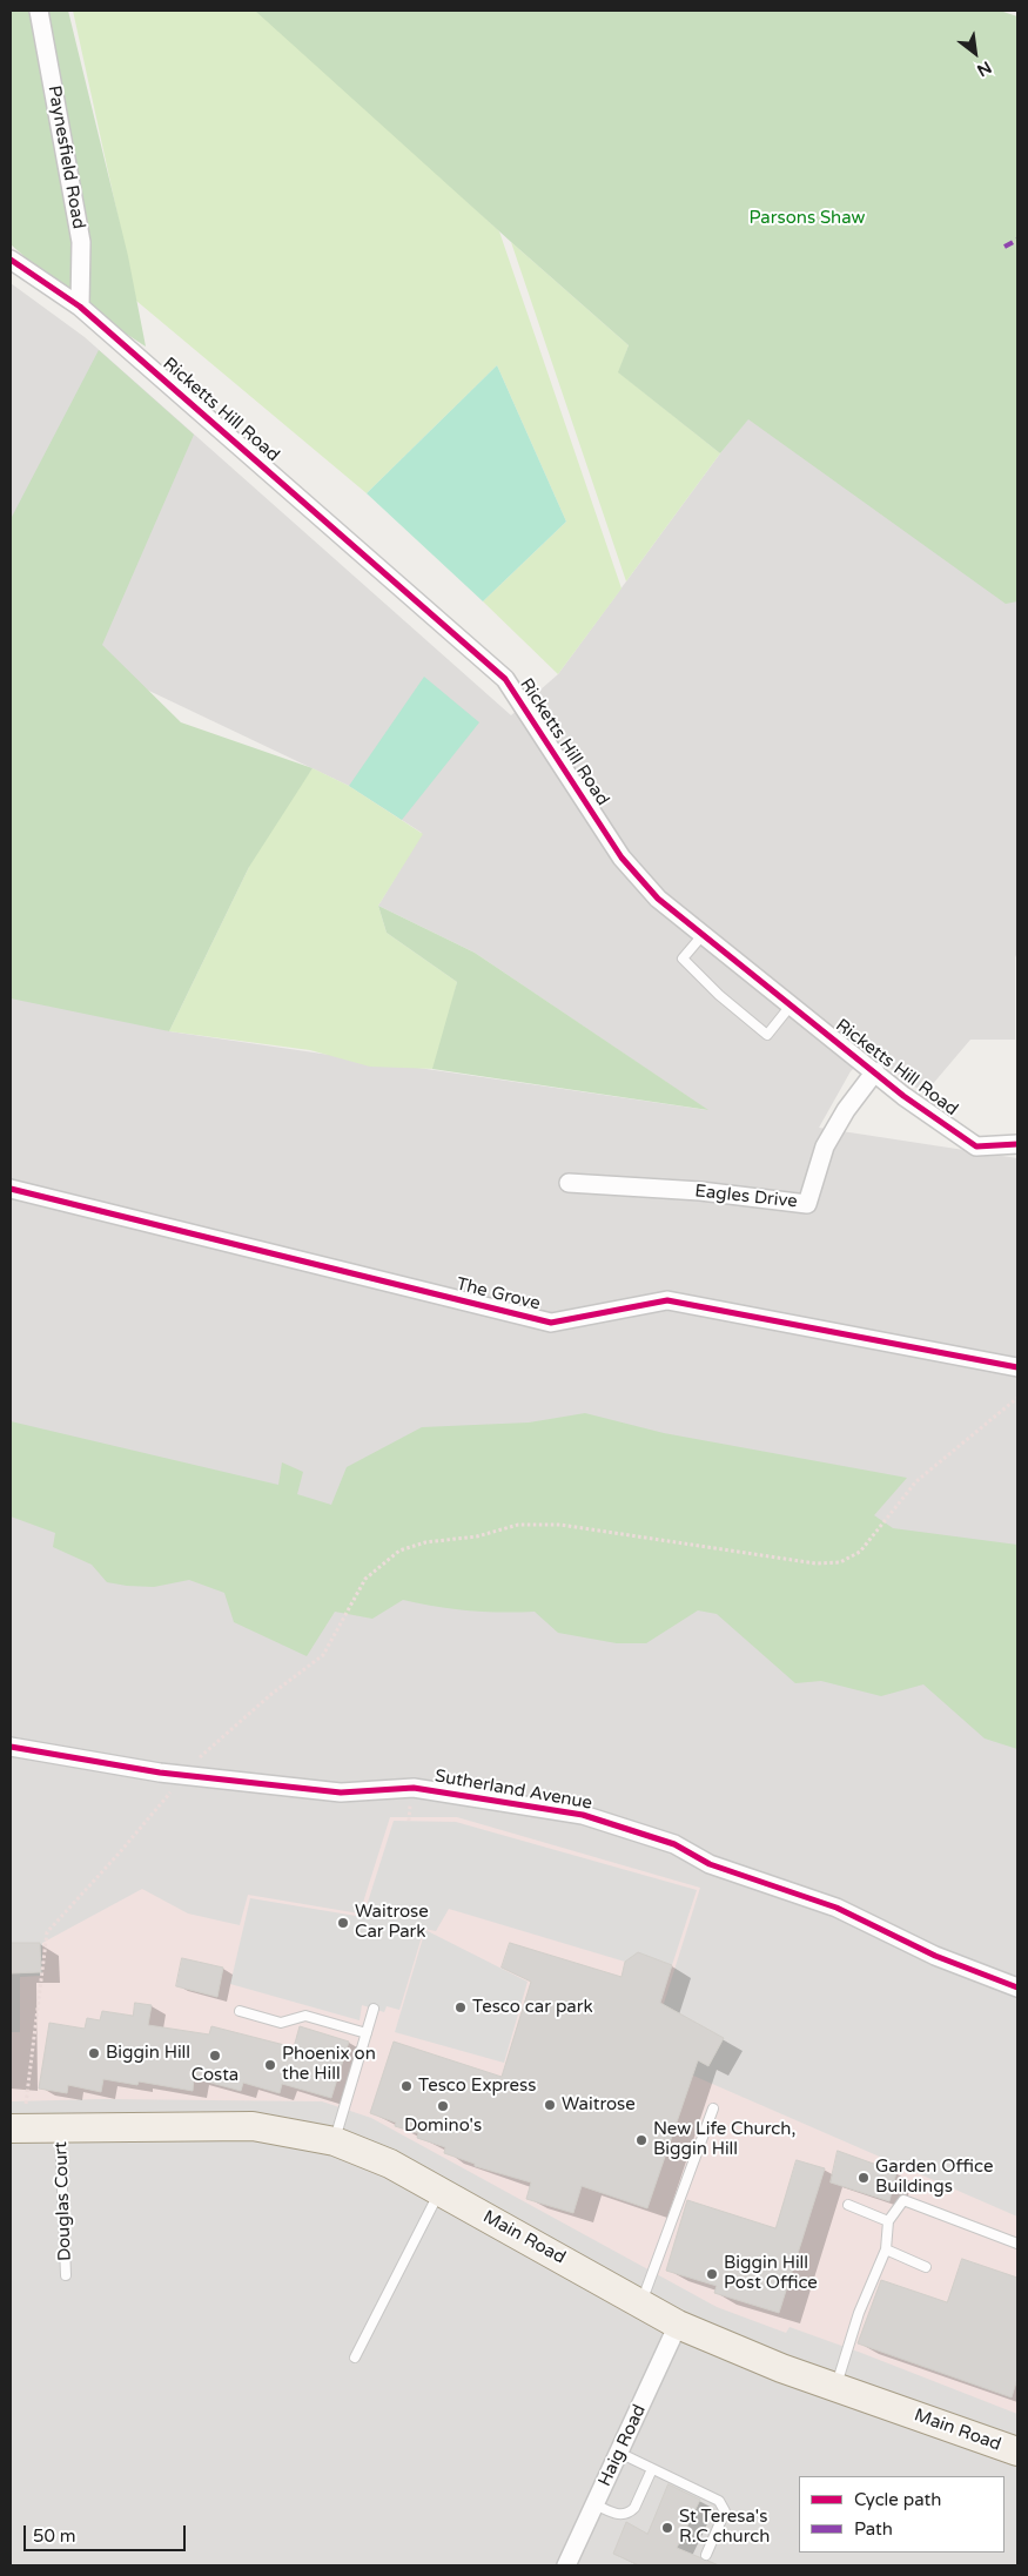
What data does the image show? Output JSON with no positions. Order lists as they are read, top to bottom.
{
  "streets": {
    "main road": ["Main Road"],
    "street": [
      "Paynesfield Road",
      "Ricketts Hill Road",
      "Eagles Drive",
      "The Grove",
      "Sutherland Avenue",
      "Haig Road"
    ],
    "lane": ["Douglas Court"]
  },
  "crossings": [
    ["Paynesfield Road", "Ricketts Hill Road"],
    ["Ricketts Hill Road", "Eagles Drive"],
    ["Douglas Court", "Main Road"],
    ["Main Road", "Haig Road"]
  ],
  "parks": ["Parsons Shaw"],
  "places": [
    "Waitrose Car Park",
    "Tesco car park",
    "Biggin Hill",
    "Costa",
    "Phoenix on the Hill",
    "Tesco Express",
    "Waitrose",
    "Domino's",
    "New Life Church, Biggin Hill",
    "Garden Office Buildings",
    "Biggin Hill Post Office",
    "St Teresa's R.C church"
  ],
  "legend": ["Cycle path", "Path"],
  "scale_bar": "50 m",
  "north": "bottom right"
}
